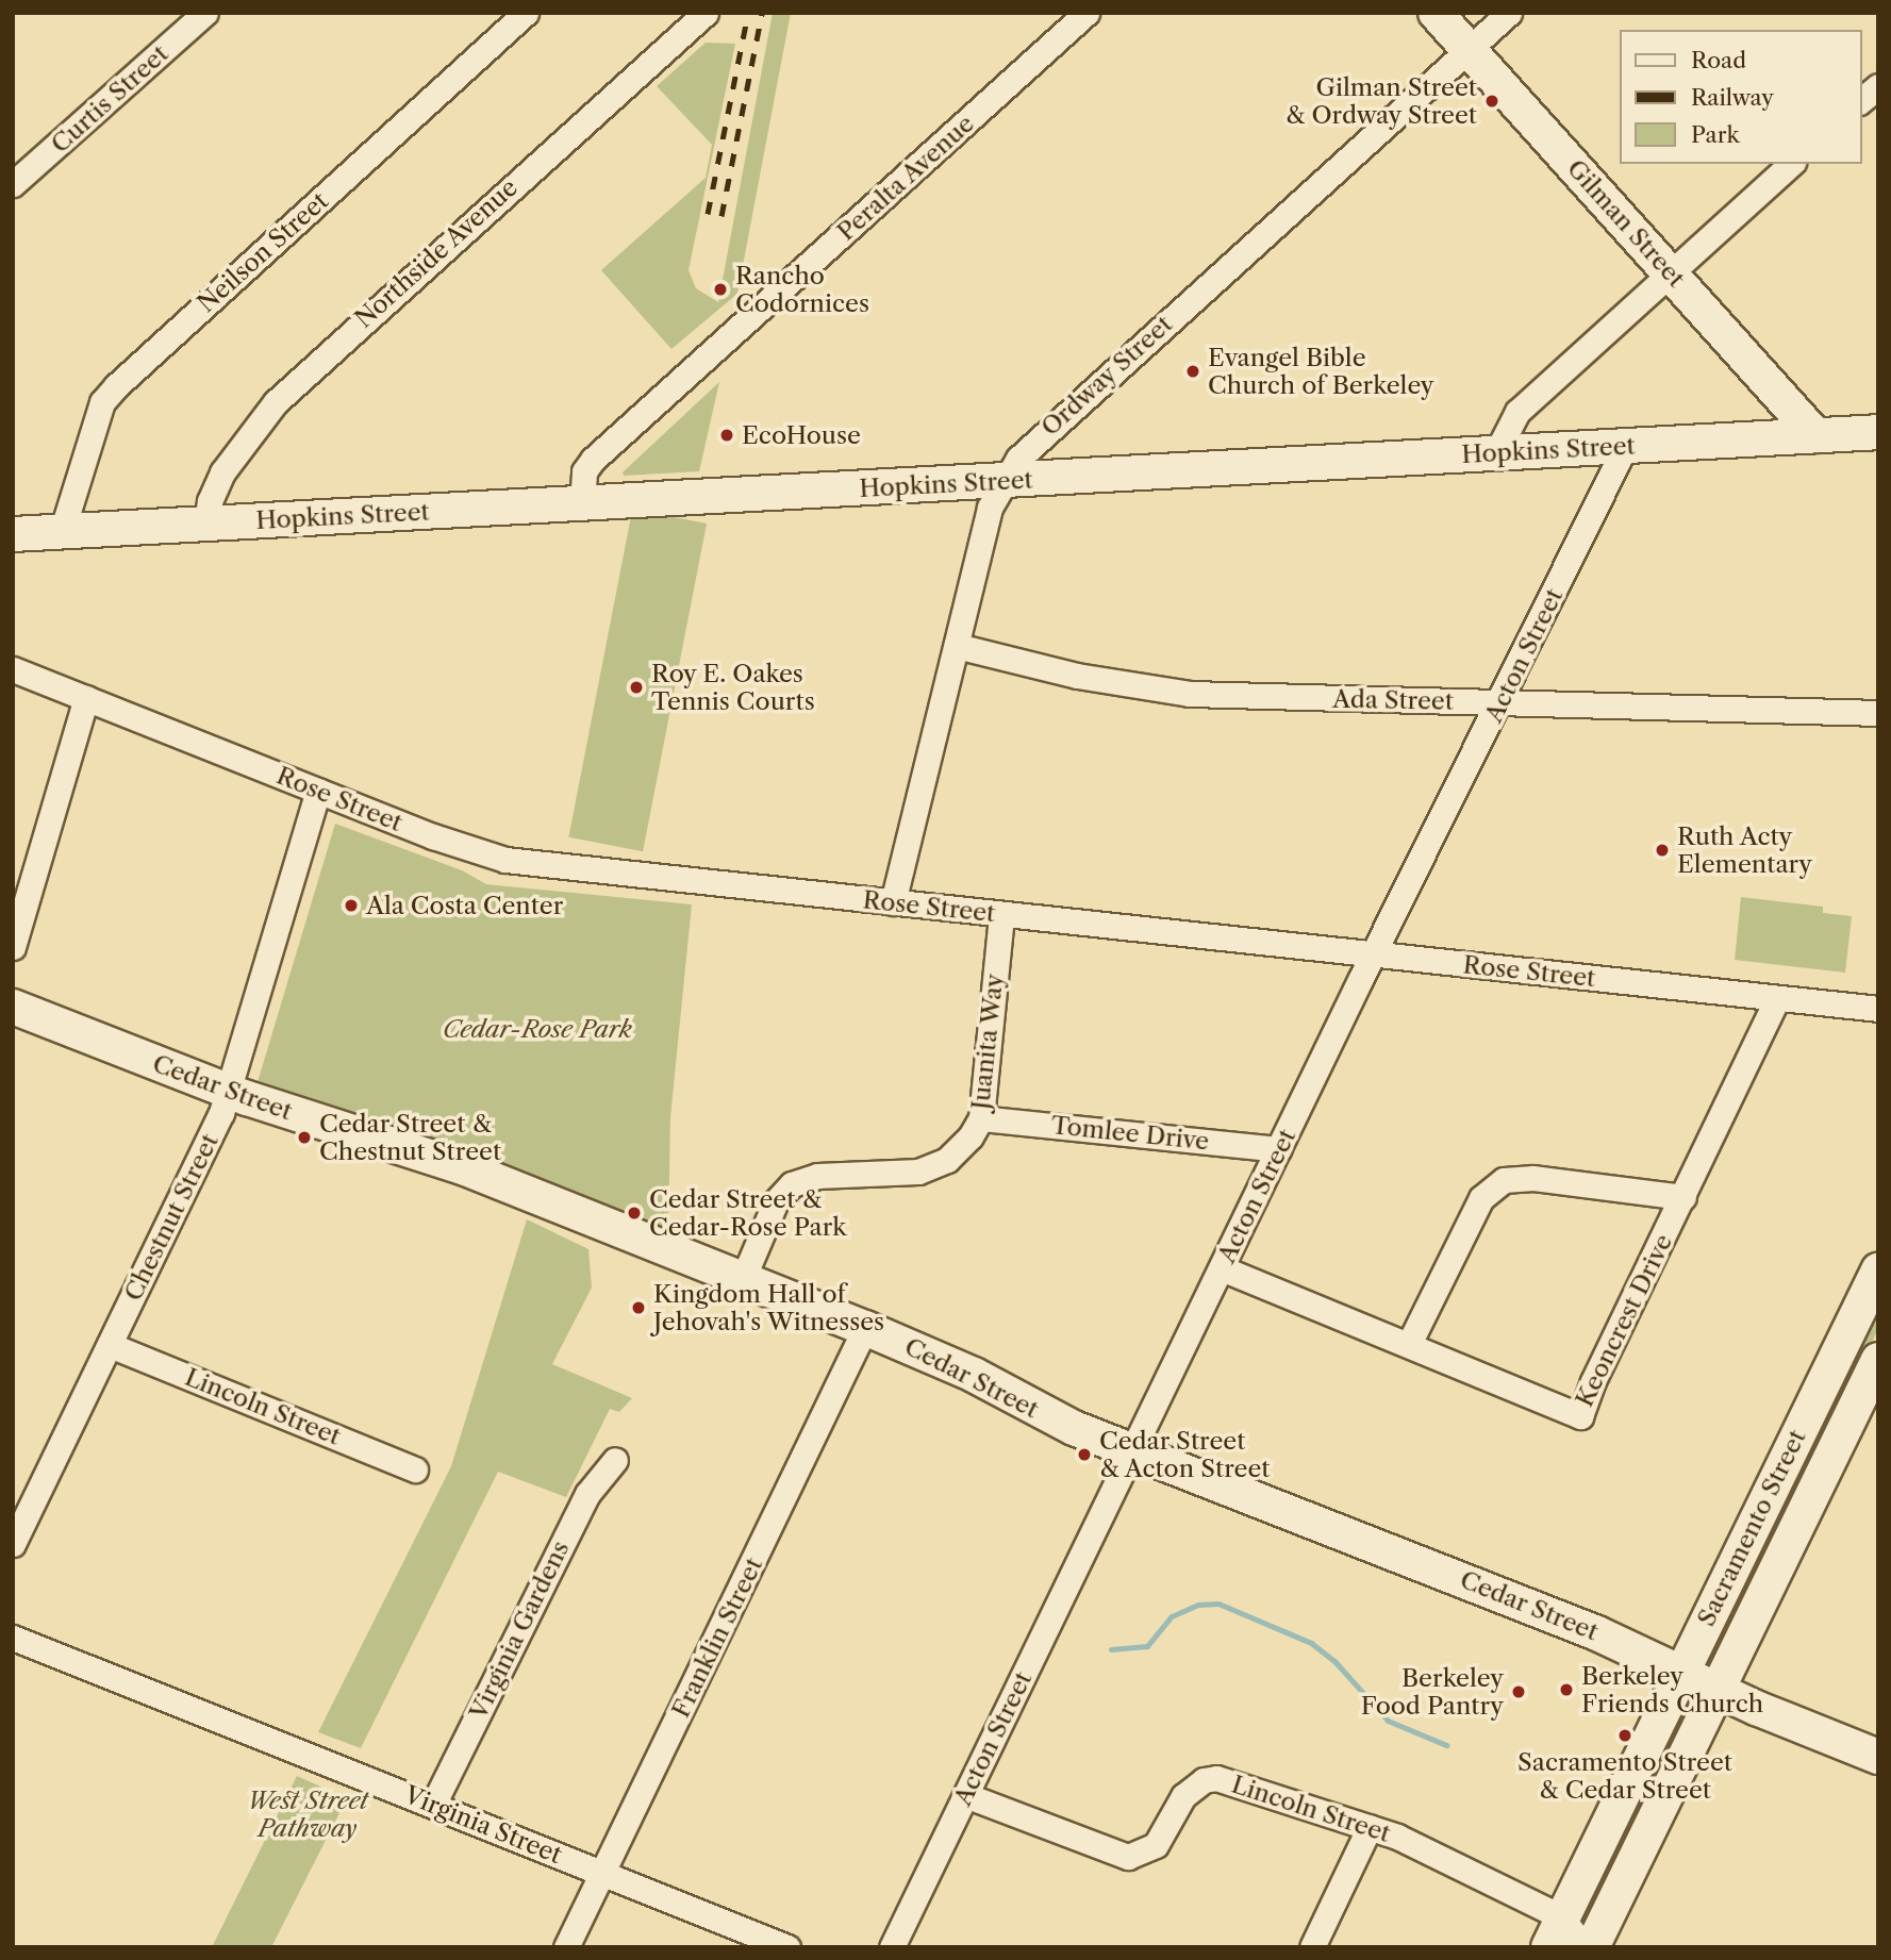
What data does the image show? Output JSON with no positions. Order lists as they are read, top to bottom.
{
  "streets": {
    "street": [
      "Curtis Street",
      "Peralta Avenue",
      "Gilman Street",
      "Neilson Street",
      "Northside Avenue",
      "Ordway Street",
      "Hopkins Street",
      "Acton Street",
      "Ada Street",
      "Rose Street",
      "Juanita Way",
      "Cedar Street",
      "Tomlee Drive",
      "Chestnut Street",
      "Keoncrest Drive",
      "Lincoln Street",
      "Sacramento Street",
      "Virginia Gardens",
      "Franklin Street",
      "Virginia Street"
    ]
  },
  "crossings": [
    ["Peralta Avenue", "Hopkins Street"],
    ["Gilman Street", "Ordway Street"],
    ["Gilman Street", "Hopkins Street"],
    ["Neilson Street", "Hopkins Street"],
    ["Northside Avenue", "Hopkins Street"],
    ["Ordway Street", "Hopkins Street"],
    ["Ordway Street", "Ada Street"],
    ["Ordway Street", "Rose Street"],
    ["Hopkins Street", "Acton Street"],
    ["Acton Street", "Ada Street"],
    ["Acton Street", "Rose Street"],
    ["Acton Street", "Cedar Street"],
    ["Acton Street", "Tomlee Drive"],
    ["Acton Street", "Keoncrest Drive"],
    ["Acton Street", "Lincoln Street"],
    ["Rose Street", "Juanita Way"],
    ["Rose Street", "Chestnut Street"],
    ["Rose Street", "Keoncrest Drive"],
    ["Juanita Way", "Cedar Street"],
    ["Juanita Way", "Tomlee Drive"],
    ["Cedar Street", "Chestnut Street"],
    ["Cedar Street", "Sacramento Street"],
    ["Cedar Street", "Franklin Street"],
    ["Chestnut Street", "Lincoln Street"],
    ["Lincoln Street", "Sacramento Street"],
    ["Virginia Gardens", "Virginia Street"],
    ["Franklin Street", "Virginia Street"]
  ],
  "parks": ["Cedar-Rose Park", "West Street Pathway"],
  "places": [
    "Gilman Street & Ordway Street",
    "Rancho Codornices",
    "Evangel Bible Church of Berkeley",
    "EcoHouse",
    "Roy E. Oakes Tennis Courts",
    "Ruth Acty Elementary",
    "Ala Costa Center",
    "Cedar Street & Chestnut Street",
    "Cedar Street & Cedar-Rose Park",
    "Kingdom Hall of Jehovah's Witnesses",
    "Cedar Street & Acton Street",
    "Berkeley Friends Church",
    "Berkeley Food Pantry",
    "Sacramento Street & Cedar Street"
  ],
  "legend": ["Road", "Railway", "Park"]
}
